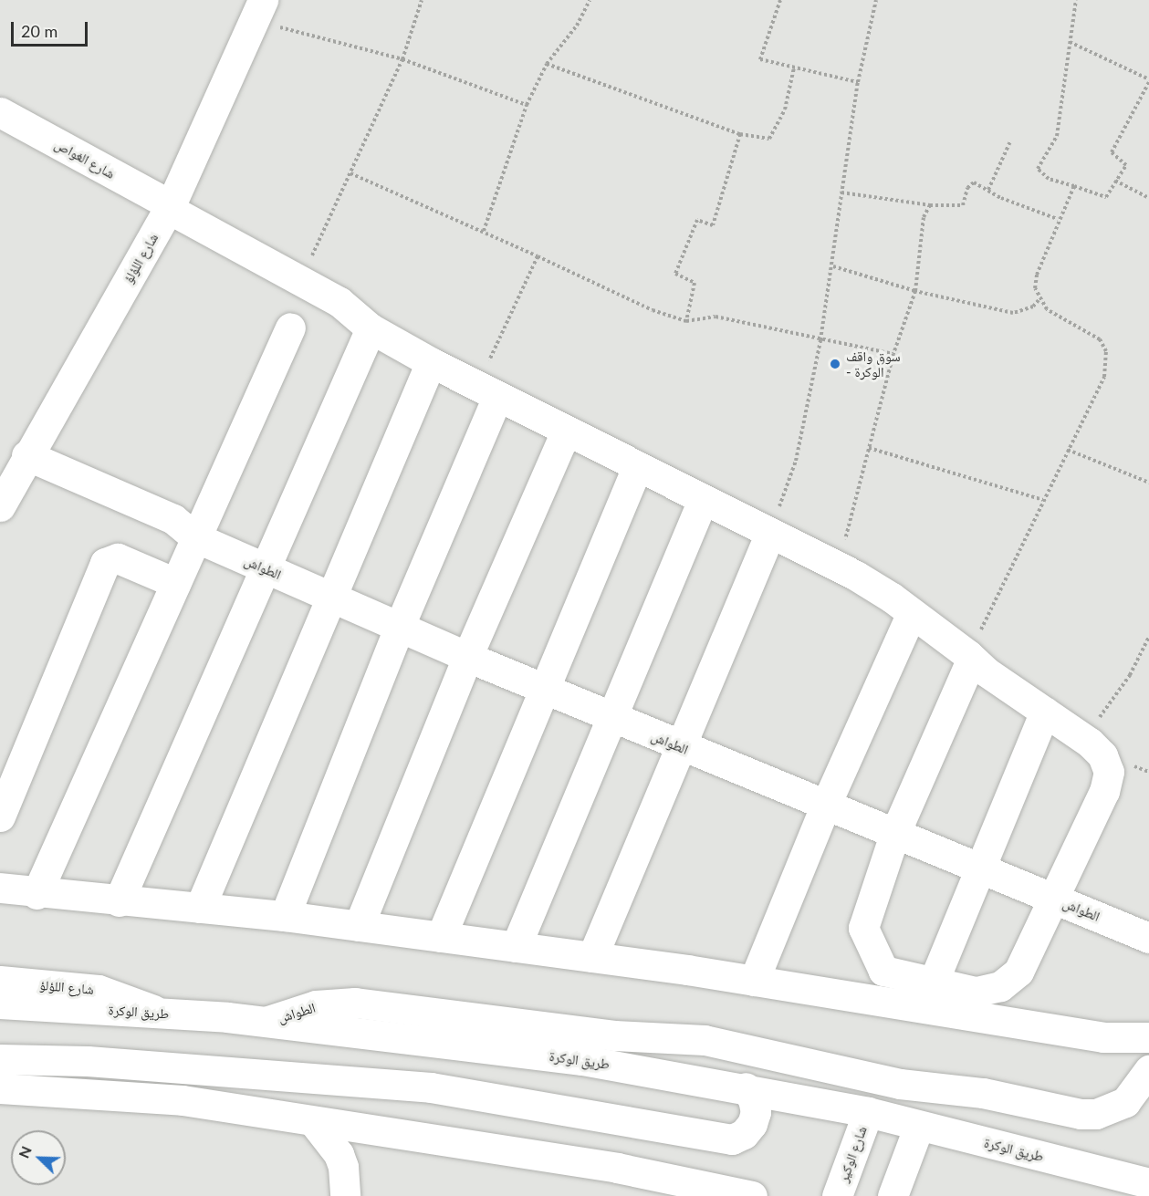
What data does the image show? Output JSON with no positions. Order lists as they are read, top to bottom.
{
  "streets": {
    "main road": [
      "شارع الغواص",
      "شارع اللؤلؤ",
      "الطواش",
      "طريق الوكرة",
      "شارع الوكير"
    ]
  },
  "crossings": [
    ["شارع الغواص", "شارع اللؤلؤ"],
    ["شارع اللؤلؤ", "الطواش"],
    ["شارع اللؤلؤ", "طريق الوكرة"],
    ["الطواش", "طريق الوكرة"],
    ["طريق الوكرة", "شارع الوكير"]
  ],
  "places": ["سوق واقف - الوكرة"],
  "scale_bar": "20 m",
  "north": "top left"
}
